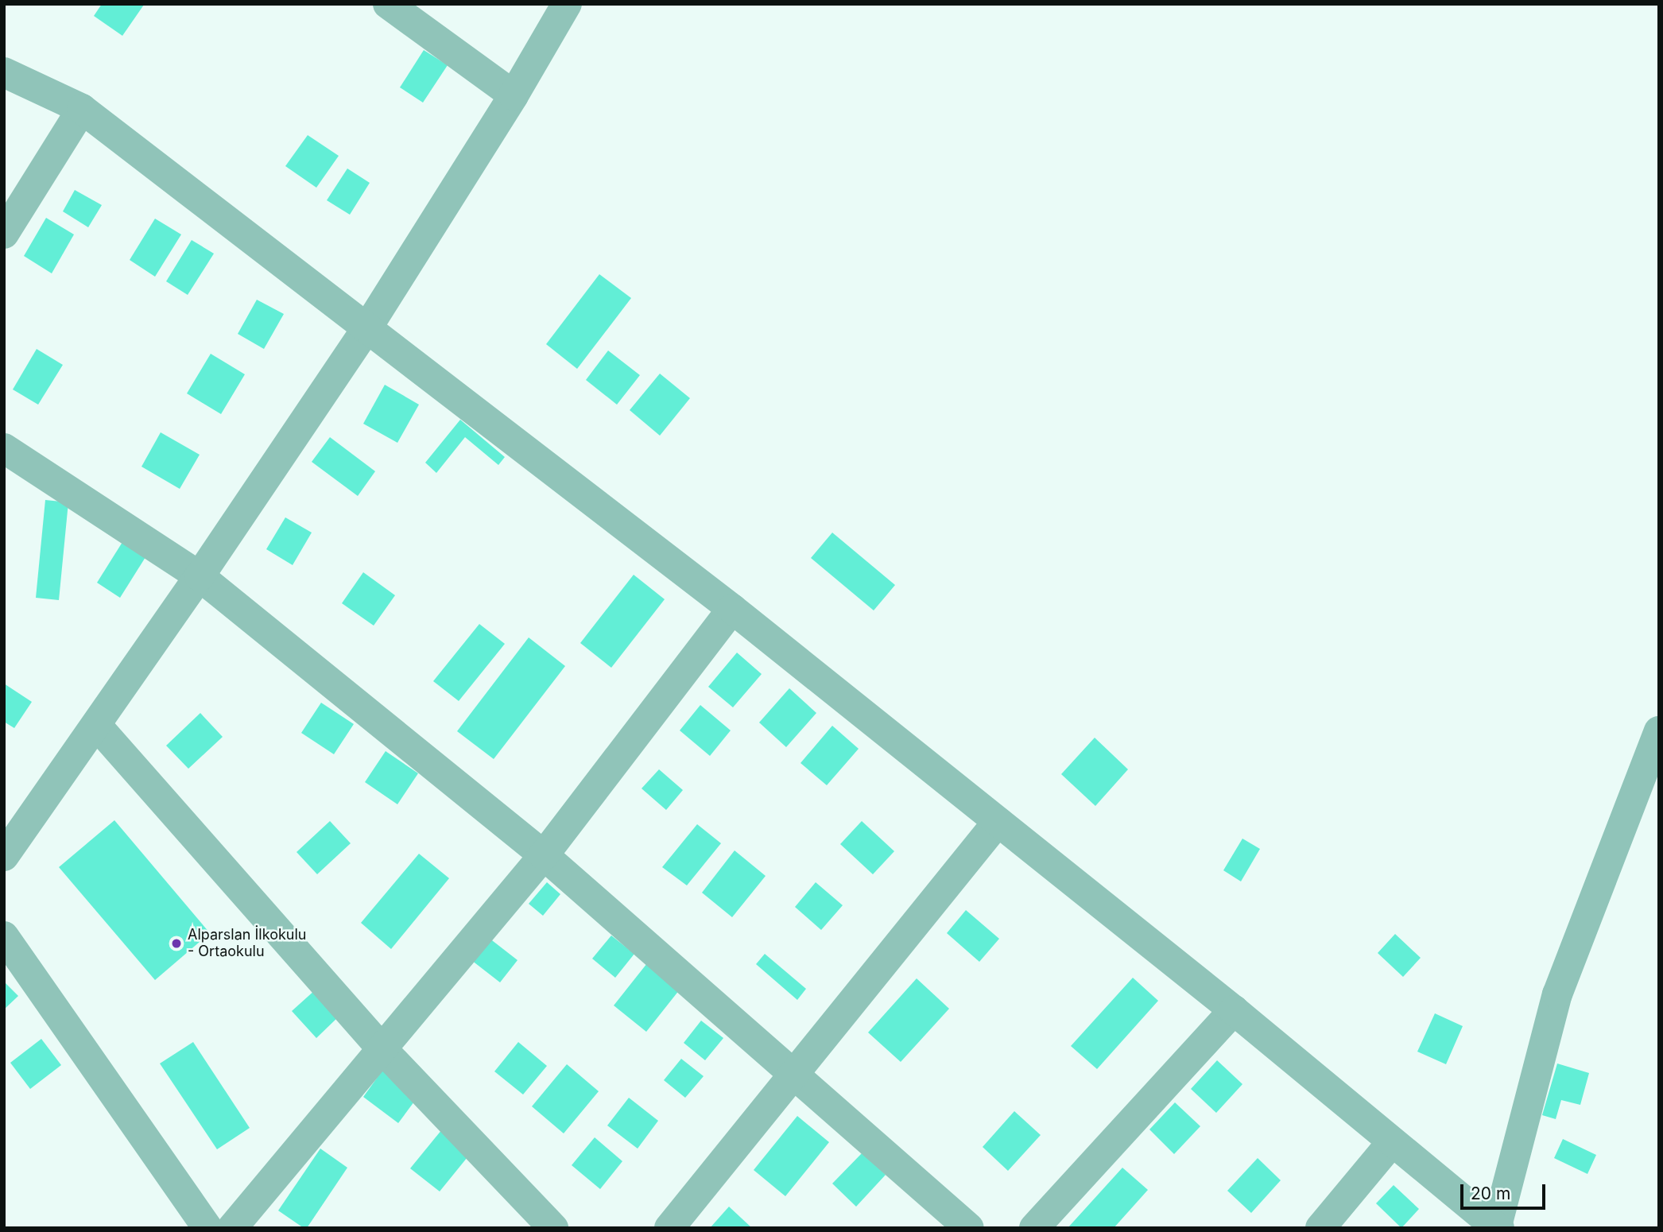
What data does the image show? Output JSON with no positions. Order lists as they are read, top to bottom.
{
  "places": ["Alparslan İlkokulu - Ortaokulu"],
  "scale_bar": "20 m"
}
